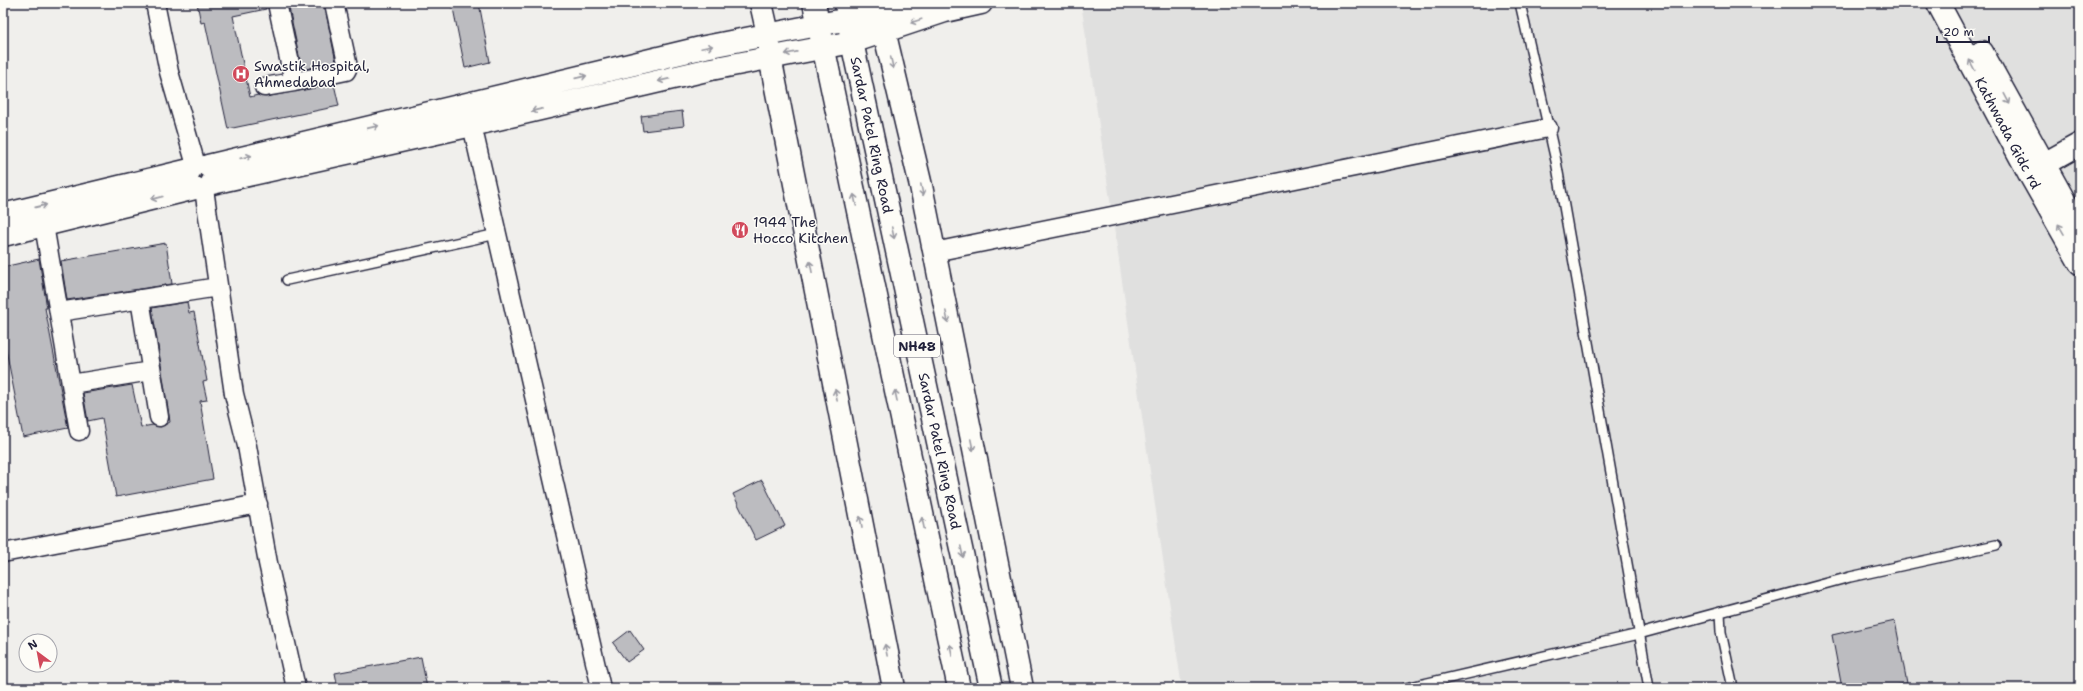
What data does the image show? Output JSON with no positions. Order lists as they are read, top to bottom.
{
  "streets": {
    "main road": ["Kathwada Gidc rd", "Sardar Patel Ring Road", "NH48"]
  },
  "places": {
    "hospital": ["Swastik Hospital, Ahmedabad"],
    "restaurant": ["1944 The Hocco Kitchen"]
  },
  "scale_bar": "20 m",
  "north": "top left"
}
